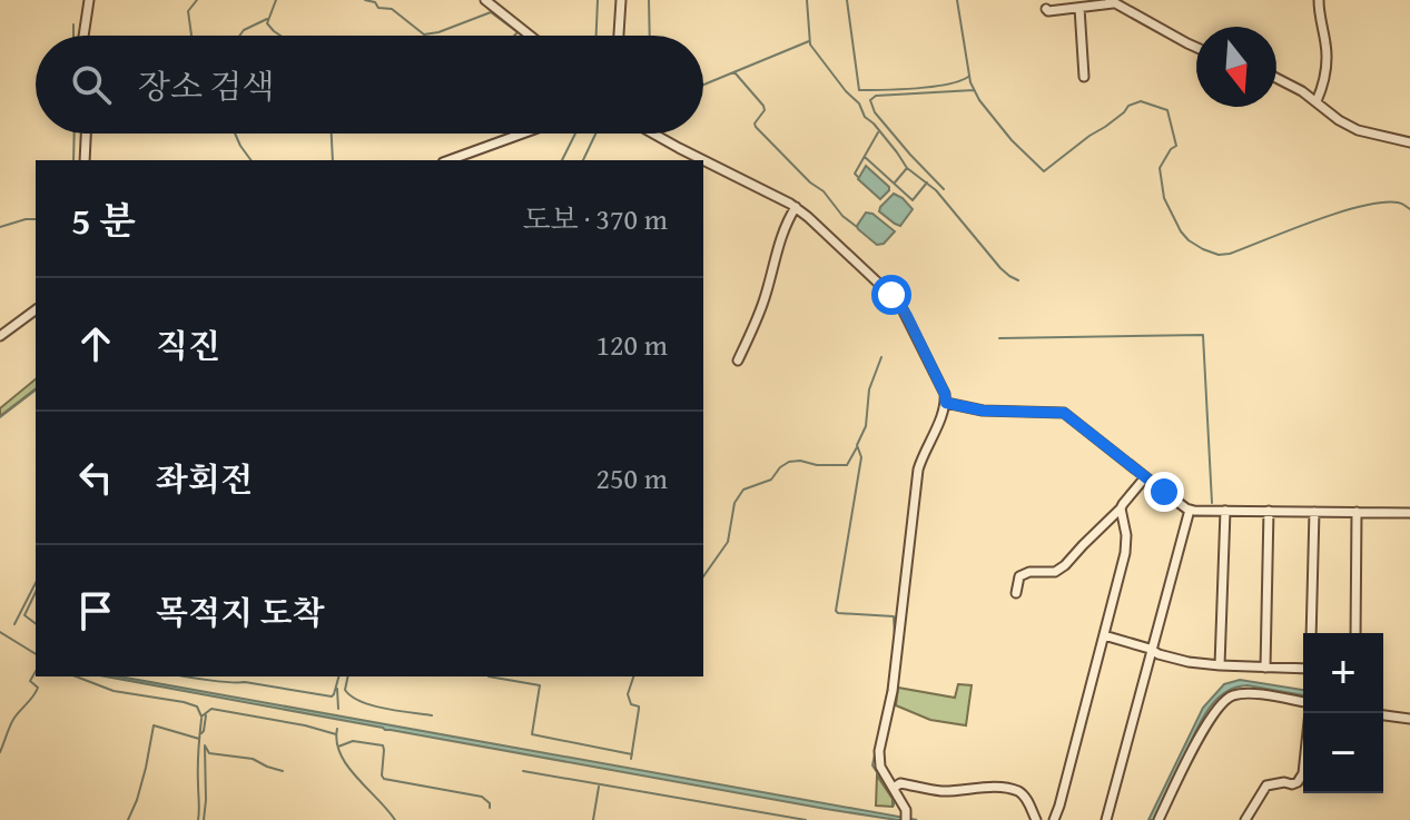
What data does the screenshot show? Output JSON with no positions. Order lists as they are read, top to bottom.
{
  "north": "bottom",
  "page": {
    "search": "장소 검색",
    "heading": ["5 분", "도보 · 370 m"],
    "list": [
      ["직진", "120 m"],
      ["좌회전", "250 m"],
      "목적지 도착"
    ],
    "map_buttons": ["+", "−"]
  }
}
